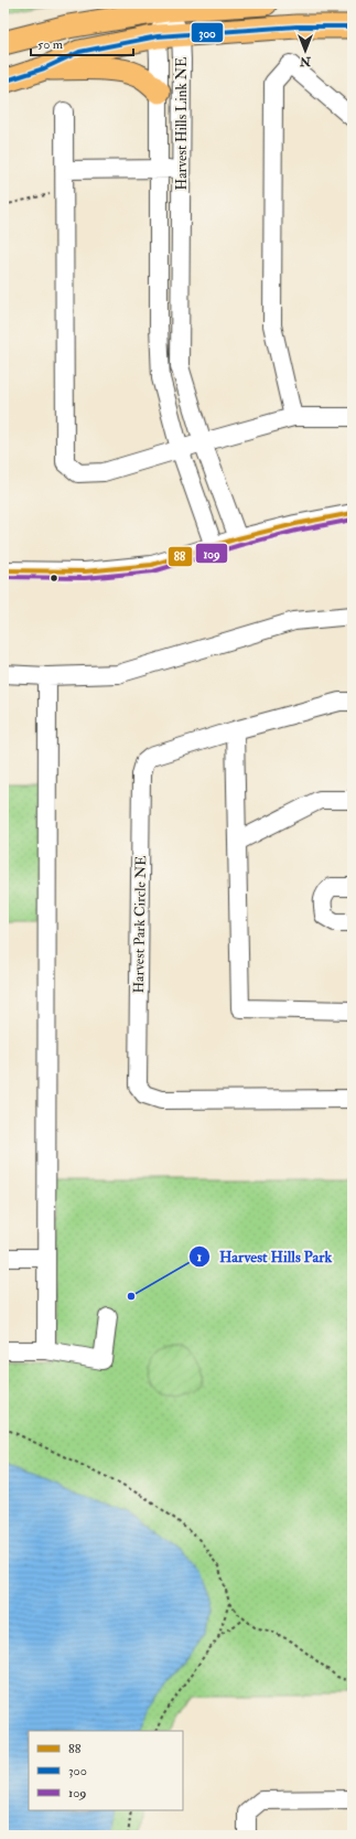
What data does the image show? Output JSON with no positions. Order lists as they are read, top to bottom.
{
  "streets": {
    "street": ["Harvest Hills Link NE", "Harvest Park Circle NE"]
  },
  "places": ["Harvest Hills Park"],
  "lines": ["transit line 300", "transit line 88", "transit line 109"],
  "legend": ["88", "300", "109"],
  "scale_bar": "50 m",
  "north": "bottom"
}
